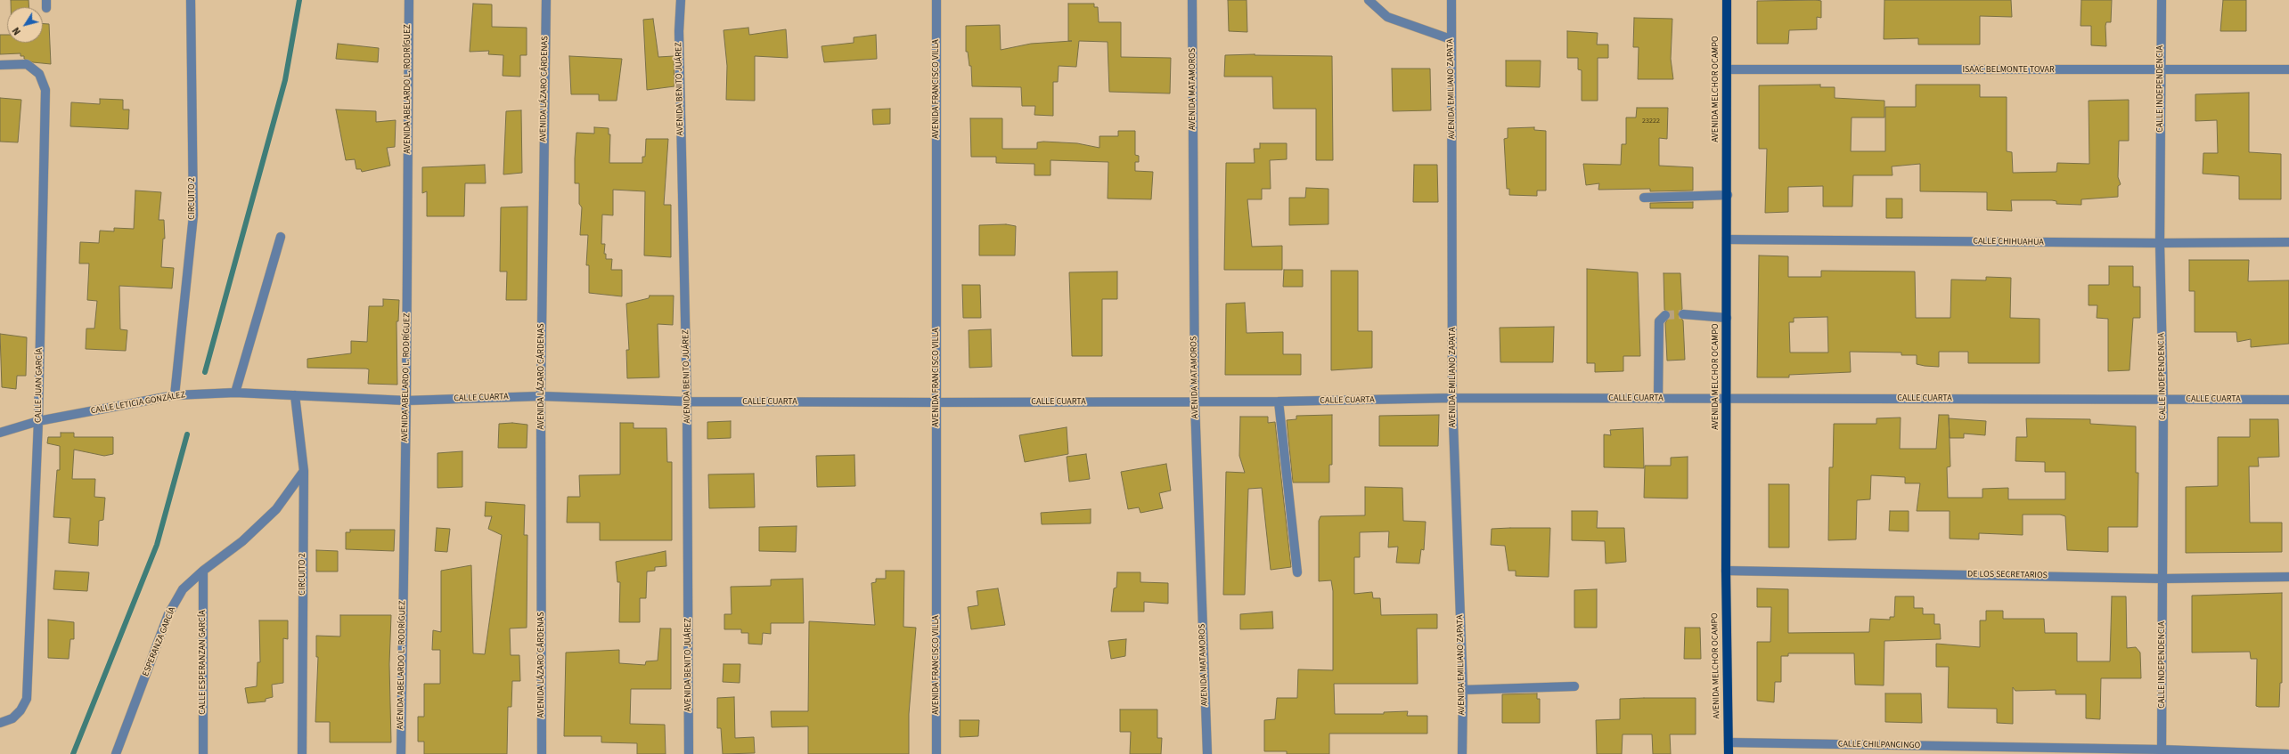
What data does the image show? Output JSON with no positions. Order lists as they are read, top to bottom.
{
  "streets": {
    "main road": ["AVENIDA MELCHOR OCAMPO"],
    "street": [
      "ISAAC BELMONTE TOVAR",
      "AVENIDA ABELARDO L. RODRÍGUEZ",
      "AVENIDA LÁZARO CÁRDENAS",
      "AVENIDA BENITO JUÁREZ",
      "AVENIDA FRANCISCO VILLA",
      "AVENIDA MATAMOROS",
      "AVENIDA EMILIANO ZAPATA",
      "CALLE INDEPENDENCIA",
      "CIRCUITO 2",
      "CALLE CHIHUAHUA",
      "CALLE JUAN GARCÍA",
      "CALLE CUARTA",
      "CALLE LETICIA GONZÁLEZ",
      "DE LOS SECRETARIOS",
      "ESPERANZA GARCÍA",
      "CALLE ESPERANZAN GARCÍA",
      "CALLE CHILPANCINGO"
    ]
  },
  "crossings": [
    ["ISAAC BELMONTE TOVAR", "AVENIDA MELCHOR OCAMPO"],
    ["ISAAC BELMONTE TOVAR", "CALLE INDEPENDENCIA"],
    ["AVENIDA ABELARDO L. RODRÍGUEZ", "CALLE CUARTA"],
    ["AVENIDA ABELARDO L. RODRÍGUEZ", "CALLE LETICIA GONZÁLEZ"],
    ["AVENIDA LÁZARO CÁRDENAS", "CALLE CUARTA"],
    ["AVENIDA BENITO JUÁREZ", "CALLE CUARTA"],
    ["AVENIDA FRANCISCO VILLA", "CALLE CUARTA"],
    ["AVENIDA MATAMOROS", "CALLE CUARTA"],
    ["AVENIDA EMILIANO ZAPATA", "CALLE CUARTA"],
    ["AVENIDA MELCHOR OCAMPO", "CALLE CHIHUAHUA"],
    ["AVENIDA MELCHOR OCAMPO", "CALLE CUARTA"],
    ["AVENIDA MELCHOR OCAMPO", "DE LOS SECRETARIOS"],
    ["AVENIDA MELCHOR OCAMPO", "CALLE CHILPANCINGO"],
    ["CALLE INDEPENDENCIA", "CALLE CHIHUAHUA"],
    ["CALLE INDEPENDENCIA", "CALLE CUARTA"],
    ["CALLE INDEPENDENCIA", "DE LOS SECRETARIOS"],
    ["CALLE INDEPENDENCIA", "CALLE CHILPANCINGO"],
    ["CIRCUITO 2", "CALLE LETICIA GONZÁLEZ"],
    ["CIRCUITO 2", "ESPERANZA GARCÍA"],
    ["CALLE JUAN GARCÍA", "CALLE LETICIA GONZÁLEZ"],
    ["CALLE CUARTA", "CALLE LETICIA GONZÁLEZ"],
    ["ESPERANZA GARCÍA", "CALLE ESPERANZAN GARCÍA"]
  ],
  "house_numbers": ["23222"],
  "north": "bottom left"
}
